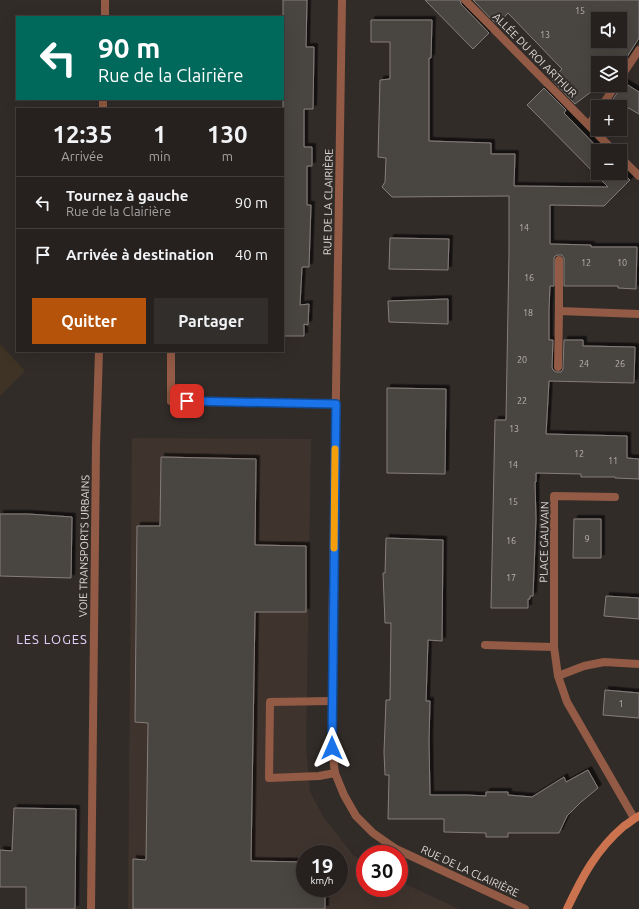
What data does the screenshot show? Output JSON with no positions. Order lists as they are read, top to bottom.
{
  "streets": {
    "street": [
      "ALLÉE DU ROI ARTHUR",
      "RUE DE LA CLAIRIÈRE",
      "PLACE GAUVAIN",
      "VOIE TRANSPORTS URBAINS"
    ]
  },
  "districts": ["LES LOGES"],
  "house_numbers": [
    "15",
    "13",
    "14",
    "12",
    "10",
    "16",
    "18",
    "20",
    "24",
    "26",
    "22",
    "13",
    "12",
    "11",
    "14",
    "15",
    "9",
    "16",
    "17",
    "1"
  ],
  "page": {
    "map_buttons": ["+", "−"],
    "turn": ["90 m", "Rue de la Clairière"],
    "eta": [
      "12:35",
      "Arrivée",
      "1",
      "min",
      "130",
      "m"
    ],
    "list": [
      {
        "name": "Tournez à gauche",
        "note": "Rue de la Clairière",
        "value": "90 m"
      },
      {
        "name": "Arrivée à destination",
        "value": "40 m"
      }
    ],
    "buttons": ["Quitter", "Partager"],
    "speed": "19 km/h",
    "limit": "30"
  }
}
